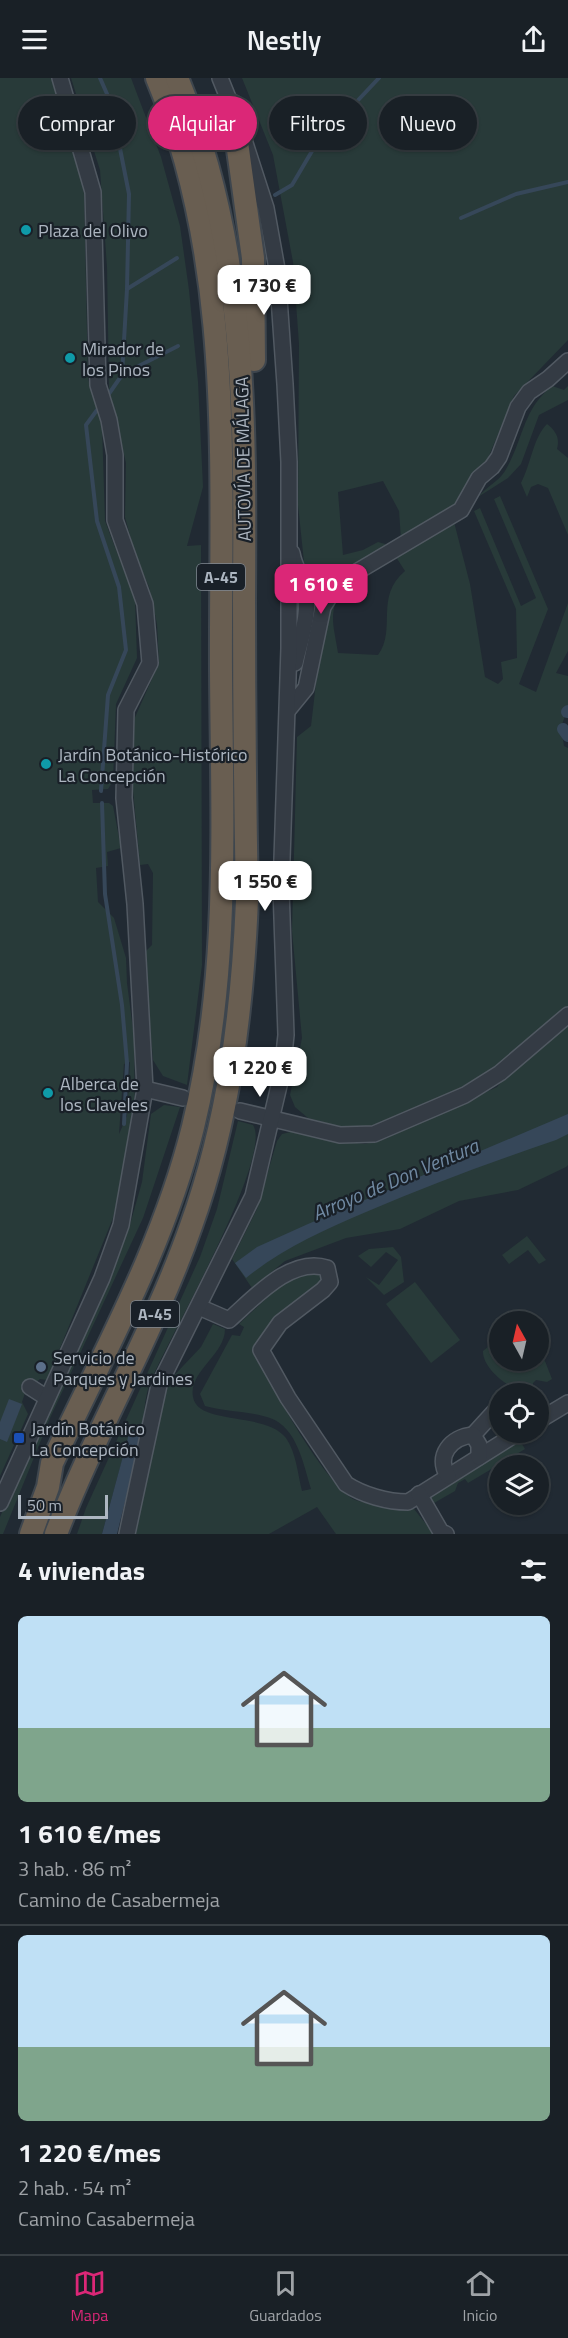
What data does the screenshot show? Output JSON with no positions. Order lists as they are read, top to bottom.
{
  "streets": {
    "highway": ["AUTOVÍA DE MÁLAGA", "A-45"]
  },
  "water": ["Arroyo de Don Ventura"],
  "places": {
    "other": [
      "Plaza del Olivo",
      "Mirador de los Pinos",
      "Jardín Botánico-Histórico La Concepción",
      "Alberca de los Claveles",
      "Servicio de Parques y Jardines"
    ],
    "transit": ["Jardín Botánico La Concepción"]
  },
  "scale_bar": "50 m",
  "north": "top",
  "page": {
    "header": "Nestly",
    "chip": [
      "Comprar",
      "Alquilar",
      "Filtros",
      "Nuevo"
    ],
    "price": [
      "1 730 €",
      "1 610 €",
      "1 550 €",
      "1 220 €"
    ],
    "scale": "50 m",
    "heading": "4 viviendas",
    "list": [
      {
        "name": "1 610 €/mes",
        "note": "3 hab. · 86 m² · Camino de Casabermeja"
      },
      {
        "name": "1 220 €/mes",
        "note": "2 hab. · 54 m² · Camino Casabermeja"
      }
    ],
    "tabs": ["Mapa", "Guardados", "Inicio"]
  }
}
